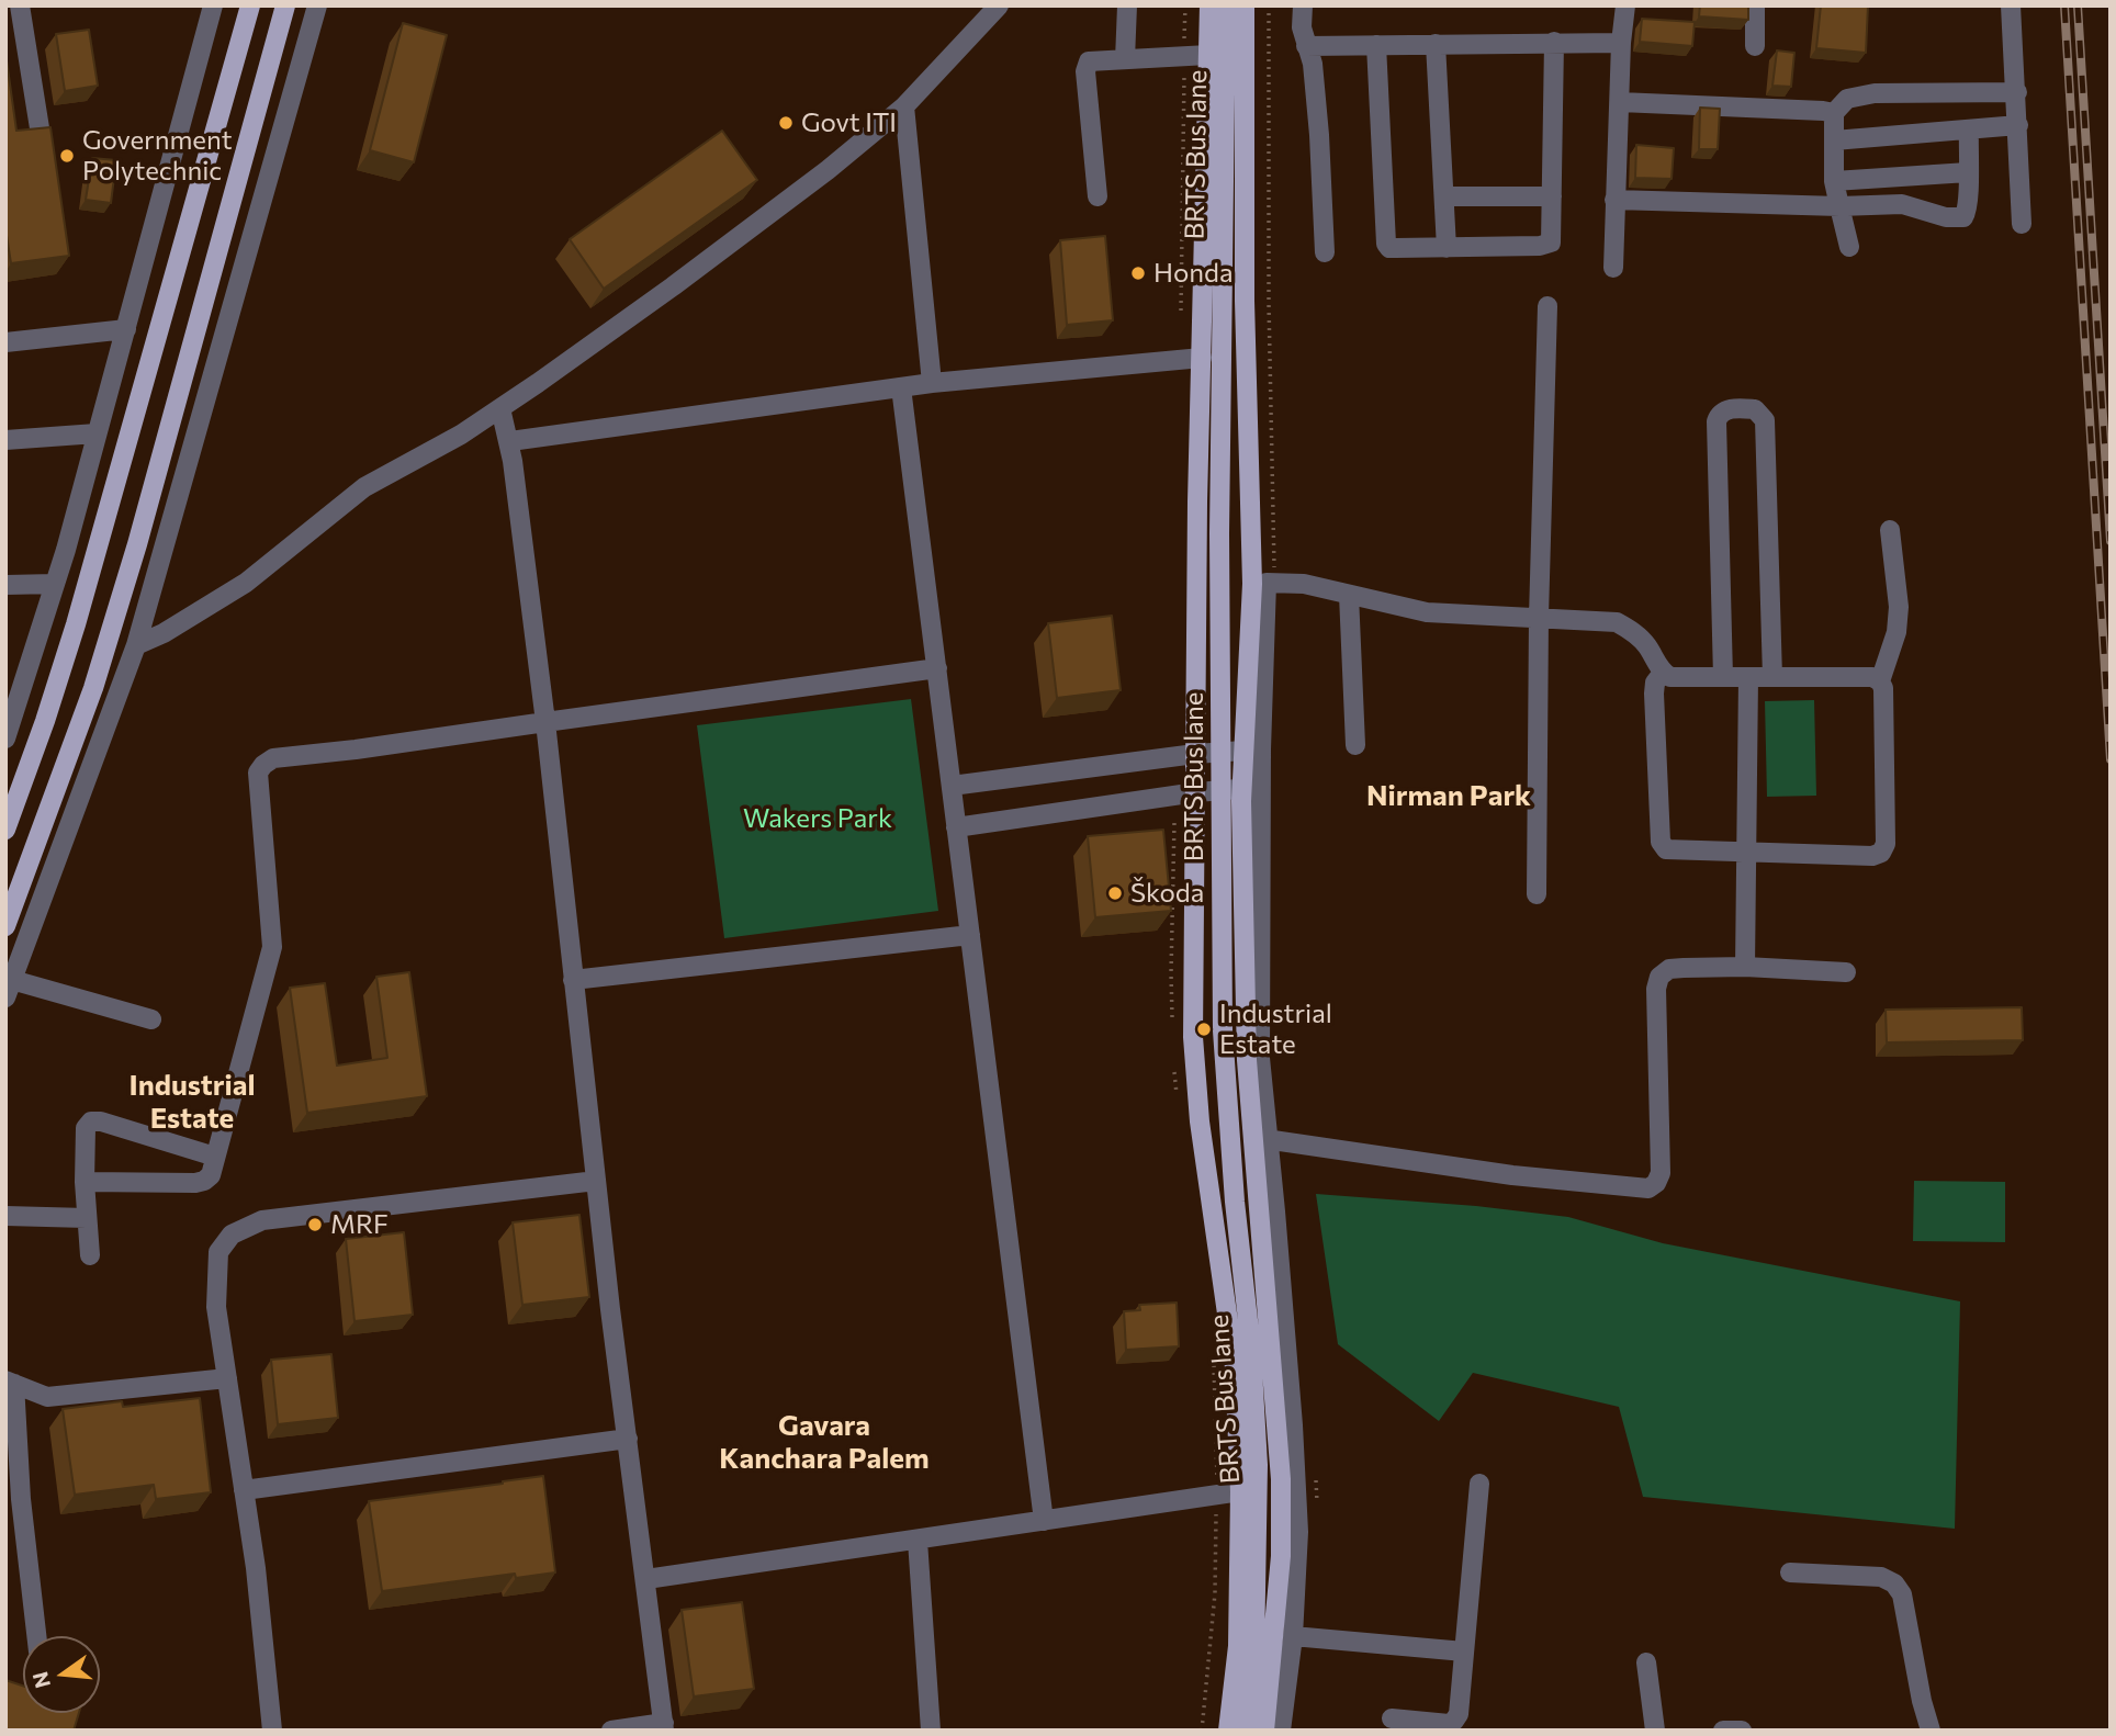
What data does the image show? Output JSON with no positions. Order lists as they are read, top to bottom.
{
  "streets": {
    "main road": ["BRTS Bus lane"]
  },
  "districts": ["Nirman Park", "Industrial Estate", "Gavara Kanchara Palem"],
  "parks": ["Wakers Park"],
  "places": [
    "Govt ITI",
    "Government Polytechnic",
    "Honda",
    "Škoda",
    "Industrial Estate",
    "MRF"
  ],
  "north": "left"
}
